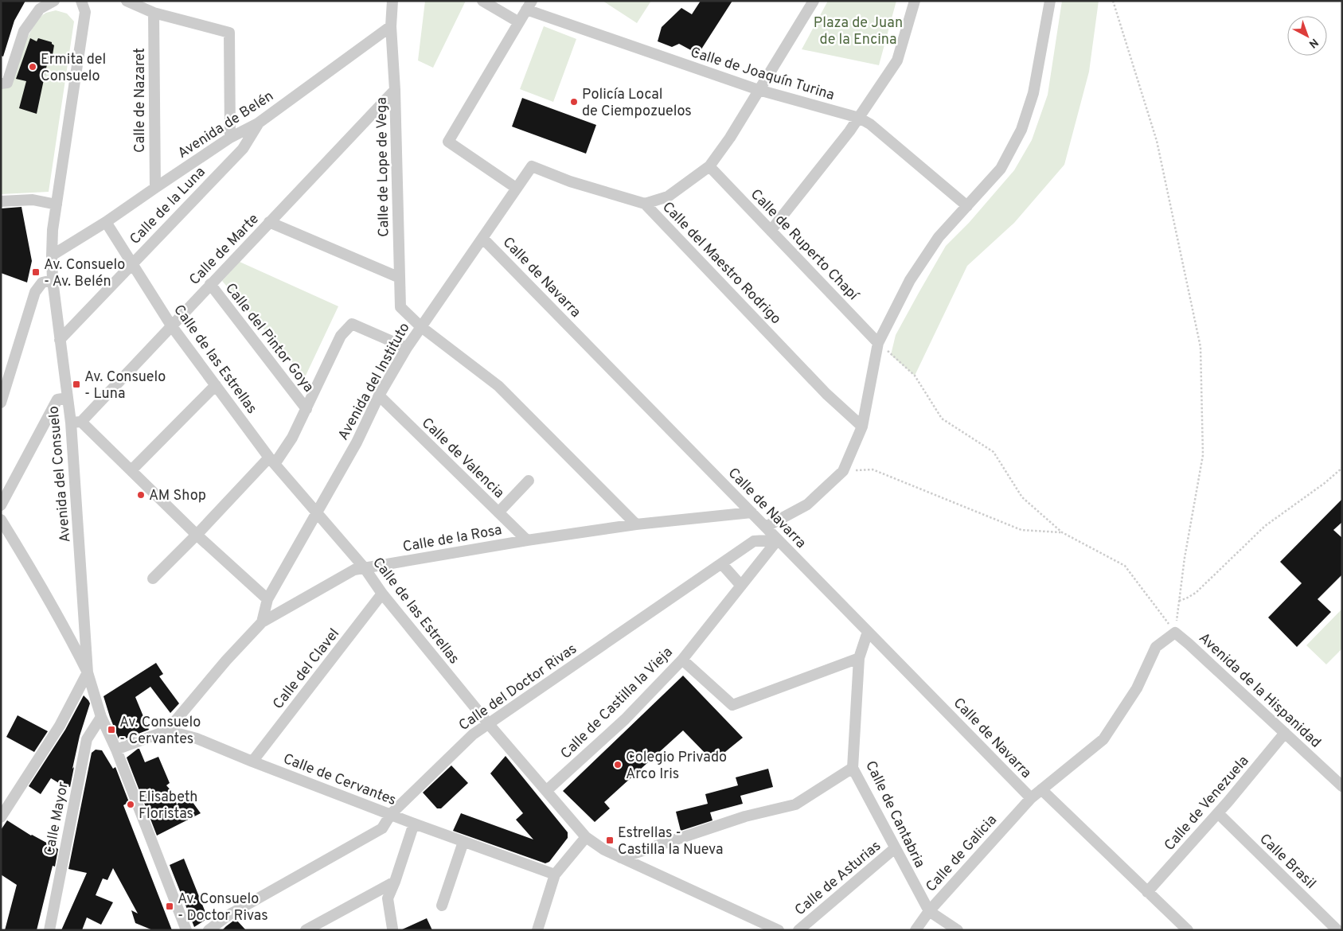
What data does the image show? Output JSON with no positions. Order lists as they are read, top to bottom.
{
  "streets": {
    "street": [
      "Calle de Joaquín Turina",
      "Calle de Nazaret",
      "Avenida de Belén",
      "Calle de Lope de Vega",
      "Calle de la Luna",
      "Calle de Ruperto Chapí",
      "Calle de Marte",
      "Calle del Maestro Rodrigo",
      "Calle de Navarra",
      "Calle del Pintor Goya",
      "Calle de las Estrellas",
      "Avenida del Instituto",
      "Calle de Valencia",
      "Avenida del Consuelo",
      "Calle de la Rosa",
      "Calle del Clavel",
      "Calle del Doctor Rivas",
      "Avenida de la Hispanidad",
      "Calle de Castilla la Vieja",
      "Calle de Cervantes",
      "Calle de Venezuela",
      "Calle de Cantabria",
      "Calle Mayor",
      "Calle de Galicia",
      "Calle Brasil",
      "Calle de Asturias"
    ]
  },
  "crossings": [
    ["Calle de Nazaret", "Avenida de Belén"],
    ["Avenida de Belén", "Calle de Lope de Vega"],
    ["Avenida de Belén", "Calle de la Luna"],
    ["Avenida de Belén", "Calle de las Estrellas"],
    ["Avenida de Belén", "Avenida del Consuelo"],
    ["Calle de Lope de Vega", "Calle de Marte"],
    ["Calle de Lope de Vega", "Avenida del Instituto"],
    ["Calle de la Luna", "Calle de las Estrellas"],
    ["Calle de la Luna", "Avenida del Consuelo"],
    ["Calle de Marte", "Calle del Pintor Goya"],
    ["Calle de Marte", "Calle de las Estrellas"],
    ["Calle de Marte", "Avenida del Consuelo"],
    ["Calle del Maestro Rodrigo", "Avenida del Instituto"],
    ["Calle de Navarra", "Avenida del Instituto"],
    ["Calle de Navarra", "Calle de la Rosa"],
    ["Calle de Navarra", "Calle del Doctor Rivas"],
    ["Calle de Navarra", "Calle de Castilla la Vieja"],
    ["Calle de Navarra", "Calle de Cantabria"],
    ["Calle de Navarra", "Calle de Galicia"],
    ["Calle del Pintor Goya", "Calle de las Estrellas"],
    ["Calle del Pintor Goya", "Avenida del Instituto"],
    ["Calle de las Estrellas", "Avenida del Instituto"],
    ["Calle de las Estrellas", "Calle de la Rosa"],
    ["Calle de las Estrellas", "Calle del Clavel"],
    ["Calle de las Estrellas", "Calle del Doctor Rivas"],
    ["Calle de las Estrellas", "Calle de Castilla la Vieja"],
    ["Avenida del Instituto", "Calle de Valencia"],
    ["Avenida del Instituto", "Calle de la Rosa"],
    ["Calle de Valencia", "Calle de la Rosa"],
    ["Avenida del Consuelo", "Calle Mayor"],
    ["Calle del Clavel", "Calle de Cervantes"],
    ["Calle del Doctor Rivas", "Calle de Castilla la Vieja"],
    ["Calle del Doctor Rivas", "Calle de Cervantes"],
    ["Avenida de la Hispanidad", "Calle de Venezuela"],
    ["Avenida de la Hispanidad", "Calle de Galicia"],
    ["Calle de Venezuela", "Calle Brasil"],
    ["Calle de Cantabria", "Calle de Galicia"],
    ["Calle de Cantabria", "Calle de Asturias"]
  ],
  "parks": ["Plaza de Juan de la Encina"],
  "places": {
    "other": [
      "Ermita del Consuelo",
      "Policía Local de Ciempozuelos",
      "AM Shop",
      "Colegio Privado Arco Iris",
      "Elisabeth Floristas"
    ],
    "transit": [
      "Av. Consuelo - Av. Belén",
      "Av. Consuelo - Luna",
      "Av. Consuelo - Cervantes",
      "Estrellas - Castilla la Nueva",
      "Av. Consuelo - Doctor Rivas"
    ]
  },
  "north": "bottom right"
}
